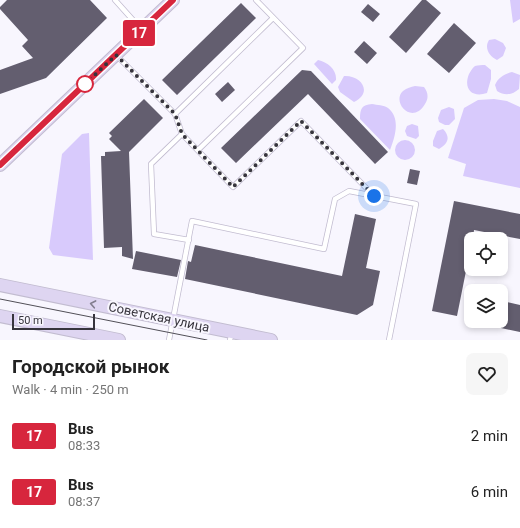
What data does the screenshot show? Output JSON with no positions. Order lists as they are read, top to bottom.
{
  "streets": {
    "main road": ["Советская улица"]
  },
  "lines": ["bus line 17"],
  "scale_bar": "50 m",
  "page": {
    "on_map": "17",
    "scale": "50 m",
    "heading": ["Городской рынок", "Walk · 4 min · 250 m"],
    "list": [
      {
        "mark": "17",
        "name": "Bus",
        "note": "08:33",
        "value": "2 min"
      },
      {
        "mark": "17",
        "name": "Bus",
        "note": "08:37",
        "value": "6 min"
      }
    ]
  }
}
